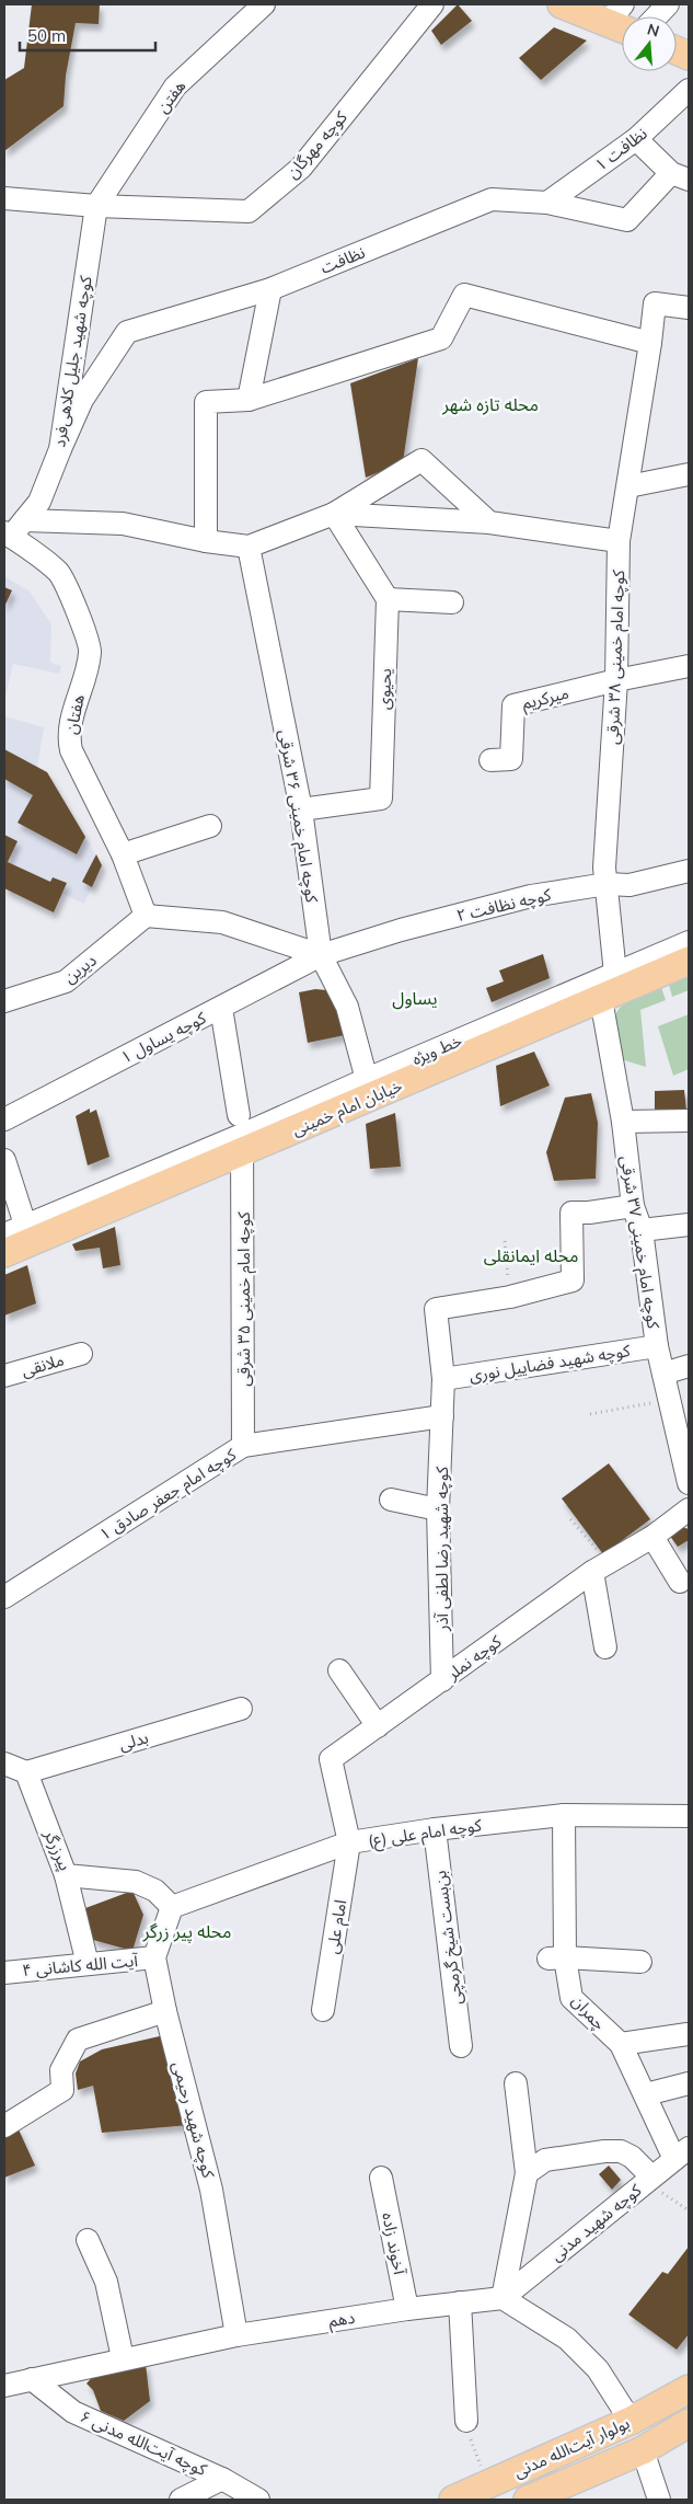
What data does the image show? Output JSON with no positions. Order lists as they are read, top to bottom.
{
  "streets": {
    "main road": ["خیابان امام خمینی", "بولوار آیت‌الله مدنی"],
    "street": [
      "هفتن",
      "کوچه مهرگان",
      "نظافت ۱",
      "نظافت",
      "کوچه شهید جلیل کلاهی‌فرد",
      "کوچه امام خمینی ۳۸ شرقی",
      "یحیوی",
      "میرکریم",
      "هفتان",
      "کوچه امام خمینی ۳۶ شرقی",
      "کوچه نظافت ۲",
      "دیرین",
      "کوچه یساول ۱",
      "خط ویژه",
      "کوچه امام خمینی ۳۷ شرقی",
      "کوچه امام خمینی ۳۵ شرقی",
      "کوچه شهید فضاییل نوری",
      "ملانقی",
      "کوچه امام جعفر صادق ۱",
      "کوچه شهید رضا لطفی آذر",
      "کوچه نملر",
      "بدلی",
      "کوچه امام علی (ع)",
      "پیرزرگر",
      "امام علی",
      "بن‌بست شیخ گرمچی",
      "آیت الله کاشانی ۴",
      "چمران",
      "کوچه شهید رحیمی",
      "کوچه شهید مدنی",
      "آخوند زاده",
      "دهم",
      "کوچه آیت‌الله مدنی ۶"
    ]
  },
  "crossings": [
    ["هفتن", "کوچه مهرگان"],
    ["هفتن", "کوچه شهید جلیل کلاهی‌فرد"],
    ["کوچه مهرگان", "کوچه شهید جلیل کلاهی‌فرد"],
    ["نظافت ۱", "نظافت"],
    ["نظافت", "کوچه شهید جلیل کلاهی‌فرد"],
    ["کوچه شهید جلیل کلاهی‌فرد", "هفتان"],
    ["کوچه امام خمینی ۳۸ شرقی", "میرکریم"],
    ["کوچه امام خمینی ۳۸ شرقی", "کوچه نظافت ۲"],
    ["کوچه امام خمینی ۳۸ شرقی", "خط ویژه"],
    ["یحیوی", "کوچه امام خمینی ۳۶ شرقی"],
    ["هفتان", "دیرین"],
    ["کوچه امام خمینی ۳۶ شرقی", "کوچه نظافت ۲"],
    ["کوچه امام خمینی ۳۶ شرقی", "کوچه یساول ۱"],
    ["کوچه امام خمینی ۳۶ شرقی", "خط ویژه"],
    ["کوچه امام خمینی ۳۶ شرقی", "خیابان امام خمینی"],
    ["کوچه نظافت ۲", "کوچه یساول ۱"],
    ["کوچه یساول ۱", "کوچه امام خمینی ۳۵ شرقی"],
    ["خط ویژه", "خیابان امام خمینی"],
    ["خیابان امام خمینی", "کوچه امام خمینی ۳۷ شرقی"],
    ["خیابان امام خمینی", "کوچه امام خمینی ۳۵ شرقی"],
    ["کوچه امام خمینی ۳۷ شرقی", "کوچه شهید فضاییل نوری"],
    ["کوچه امام خمینی ۳۵ شرقی", "کوچه امام جعفر صادق ۱"],
    ["کوچه شهید فضاییل نوری", "کوچه شهید رضا لطفی آذر"],
    ["کوچه امام جعفر صادق ۱", "کوچه شهید رضا لطفی آذر"],
    ["کوچه شهید رضا لطفی آذر", "کوچه نملر"],
    ["کوچه نملر", "کوچه امام علی (ع)"],
    ["کوچه نملر", "امام علی"],
    ["بدلی", "پیرزرگر"],
    ["کوچه امام علی (ع)", "پیرزرگر"],
    ["کوچه امام علی (ع)", "امام علی"],
    ["کوچه امام علی (ع)", "بن‌بست شیخ گرمچی"],
    ["کوچه امام علی (ع)", "چمران"],
    ["آیت الله کاشانی ۴", "کوچه شهید رحیمی"],
    ["چمران", "کوچه شهید مدنی"],
    ["کوچه شهید رحیمی", "دهم"],
    ["کوچه شهید مدنی", "دهم"],
    ["آخوند زاده", "دهم"],
    ["دهم", "کوچه آیت‌الله مدنی ۶"]
  ],
  "districts": [
    "محله تازه شهر",
    "یساول",
    "محله ایمانقلی",
    "محله پیر زرگر"
  ],
  "scale_bar": "50 m",
  "north": "top"
}
